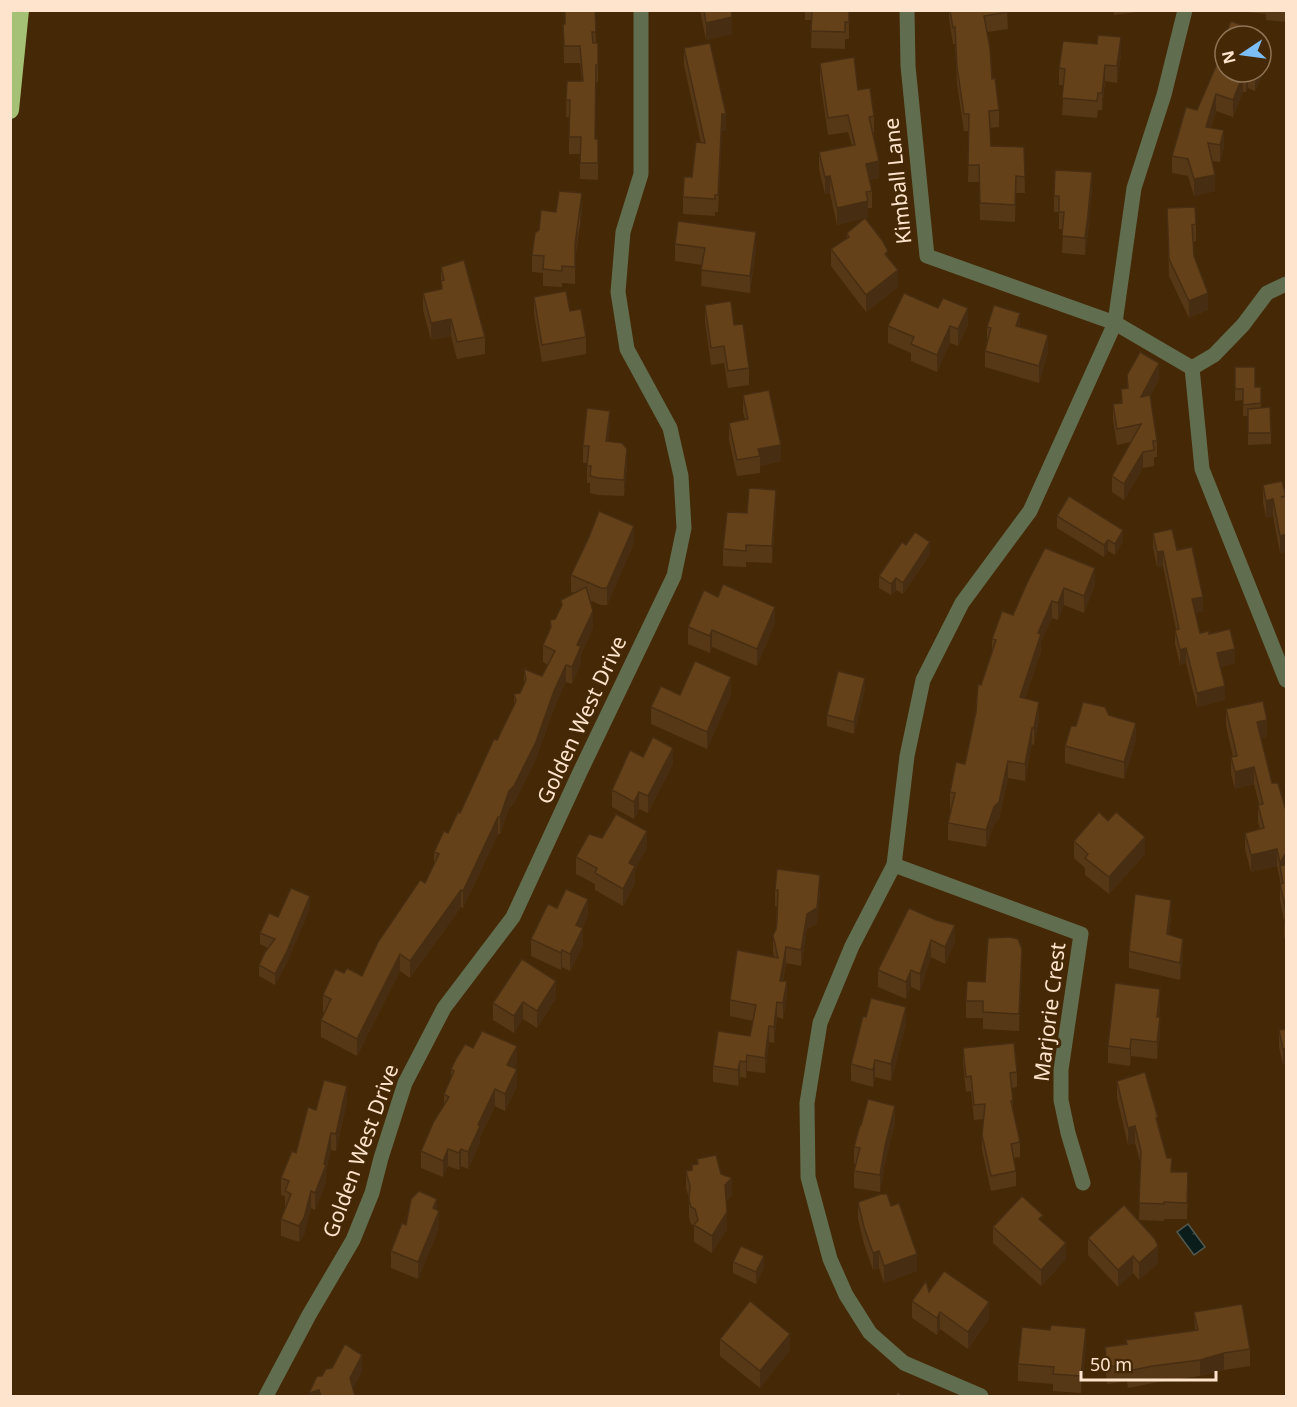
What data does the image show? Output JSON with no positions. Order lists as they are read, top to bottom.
{
  "streets": {
    "street": ["Kimball Lane", "Golden West Drive", "Marjorie Crest"]
  },
  "scale_bar": "50 m",
  "north": "left"
}
